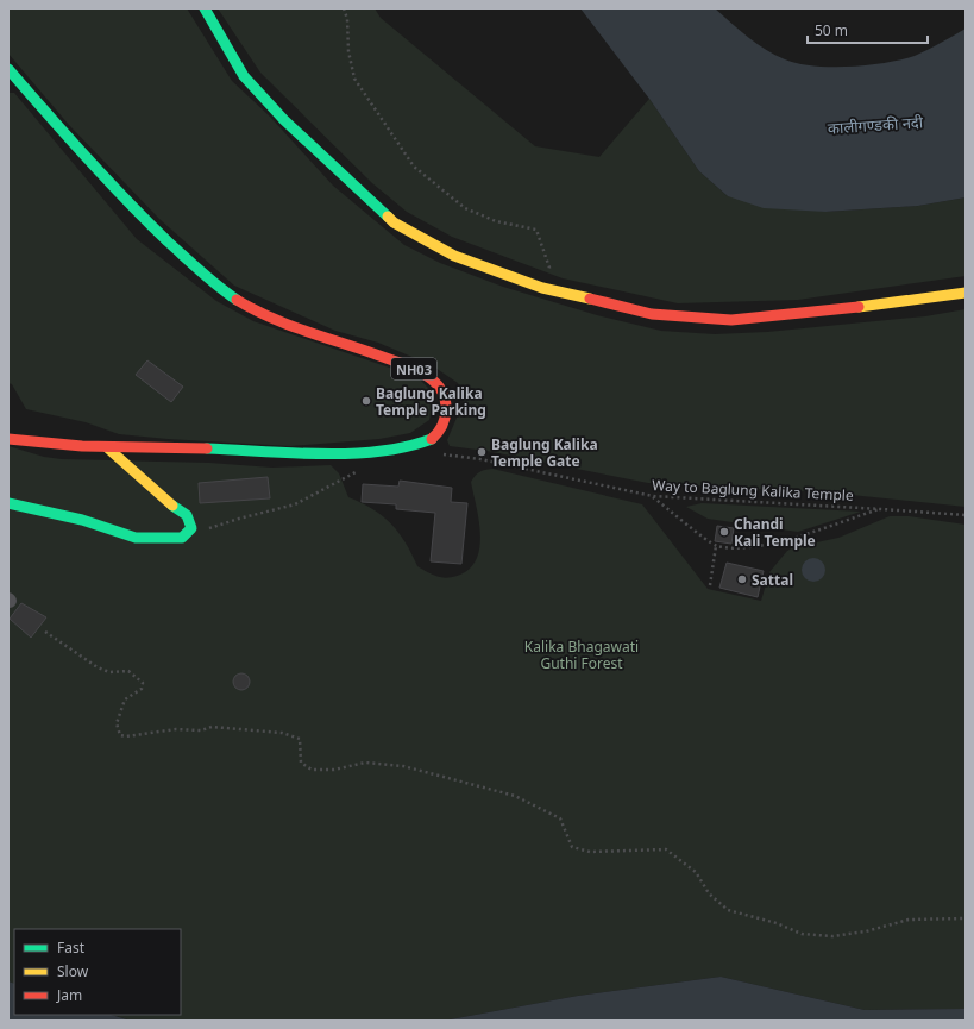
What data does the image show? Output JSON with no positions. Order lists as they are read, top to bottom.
{
  "streets": {
    "main road": ["NH03"],
    "path": ["Way to Baglung Kalika Temple"]
  },
  "water": ["कालीगण्डकी नदी"],
  "parks": ["Kalika Bhagawati Guthi Forest"],
  "places": [
    "Baglung Kalika Temple Parking",
    "Baglung Kalika Temple Gate",
    "Chandi Kali Temple",
    "Sattal"
  ],
  "legend": ["Fast", "Slow", "Jam"],
  "scale_bar": "50 m"
}
